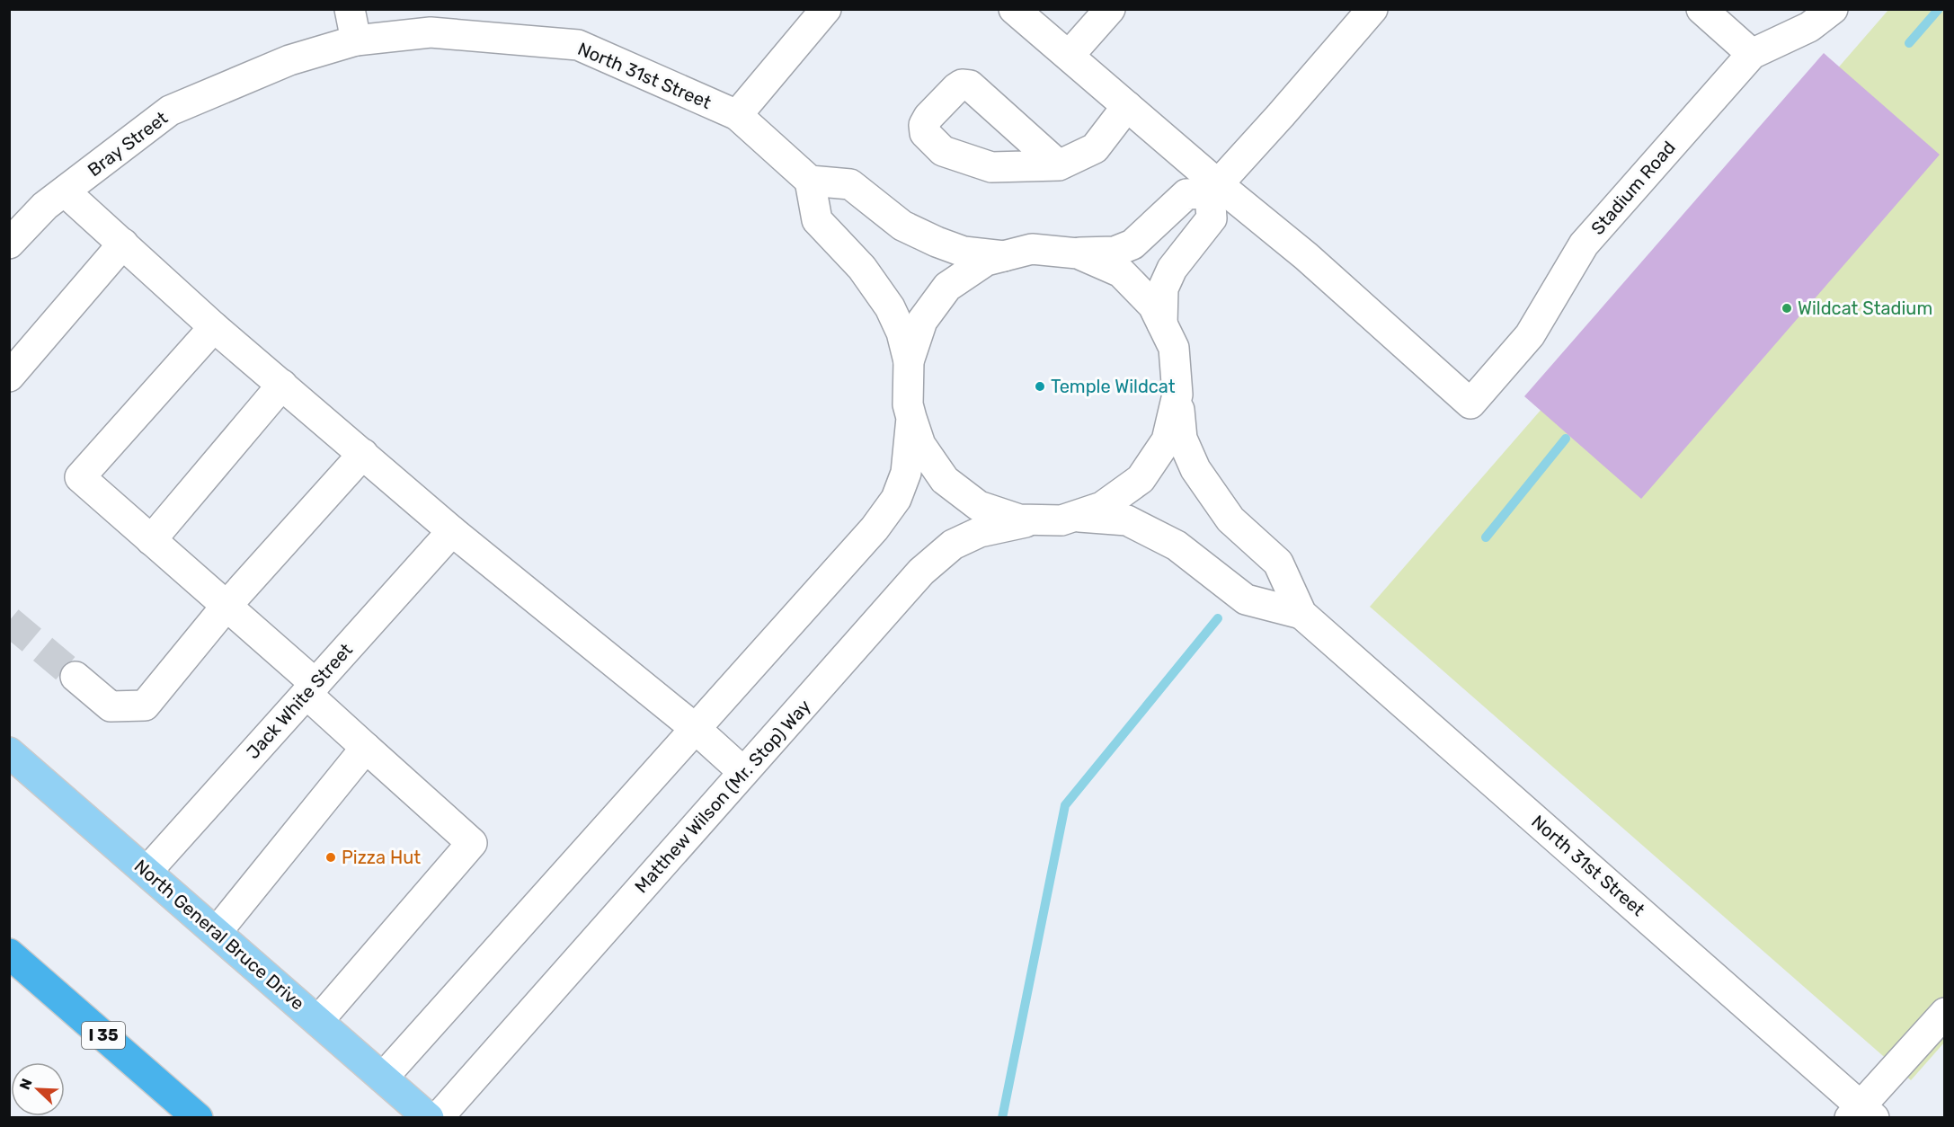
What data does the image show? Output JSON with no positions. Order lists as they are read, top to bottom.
{
  "streets": {
    "highway": ["I 35"],
    "main road": ["North General Bruce Drive"],
    "street": [
      "North 31st Street",
      "Bray Street",
      "Stadium Road",
      "Jack White Street",
      "Matthew Wilson (Mr. Stop) Way"
    ]
  },
  "crossings": [
    ["North 31st Street", "Bray Street"],
    ["Jack White Street", "North General Bruce Drive"]
  ],
  "places": ["Wildcat Stadium", "Temple Wildcat", "Pizza Hut"],
  "north": "top left"
}
